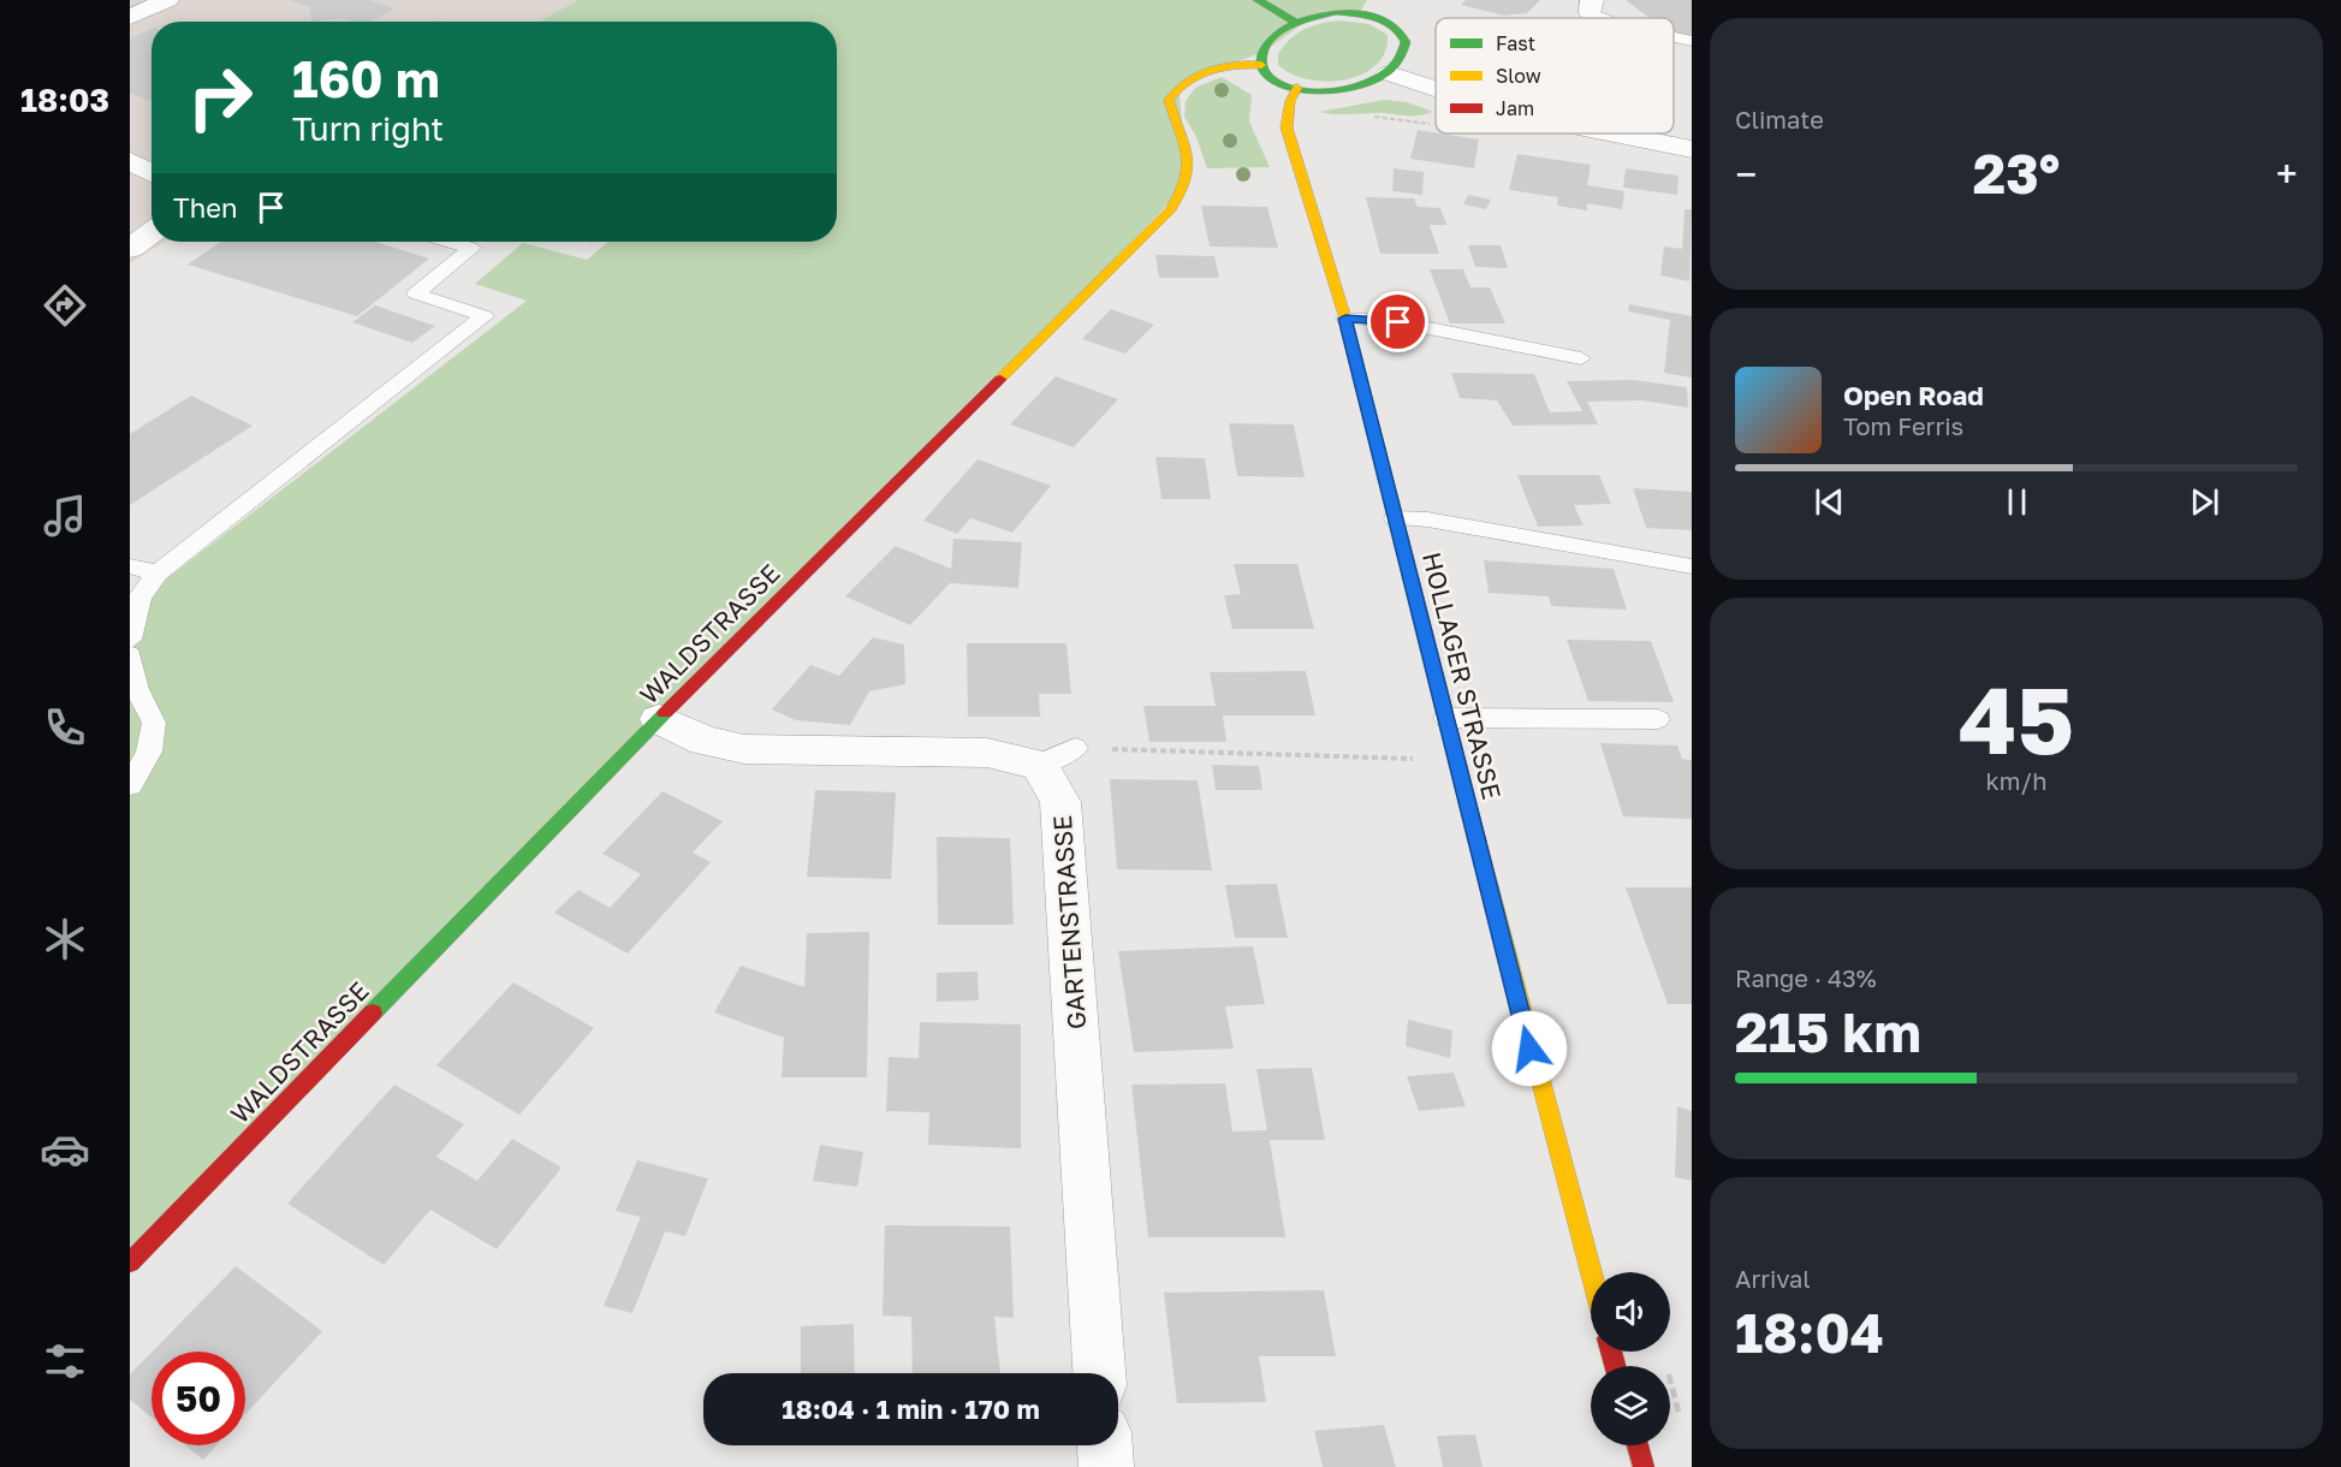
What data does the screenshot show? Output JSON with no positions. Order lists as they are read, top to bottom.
{
  "streets": {
    "main road": ["WALDSTRASSE", "HOLLAGER STRASSE"],
    "street": ["GARTENSTRASSE"]
  },
  "legend": ["Fast", "Slow", "Jam"],
  "page": {
    "tabs": "18:03",
    "tile": [
      "Climate",
      ["45", "km/h"],
      ["Range · 43%", "215 km"],
      ["Arrival", "18:04"]
    ],
    "turn": ["160 m", "Turn right"],
    "heat": ["−", "23°", "+"],
    "then": "Then",
    "song": ["Open Road", "Tom Ferris"],
    "limit": "50",
    "trip": "18:04 · 1 min · 170 m"
  }
}
